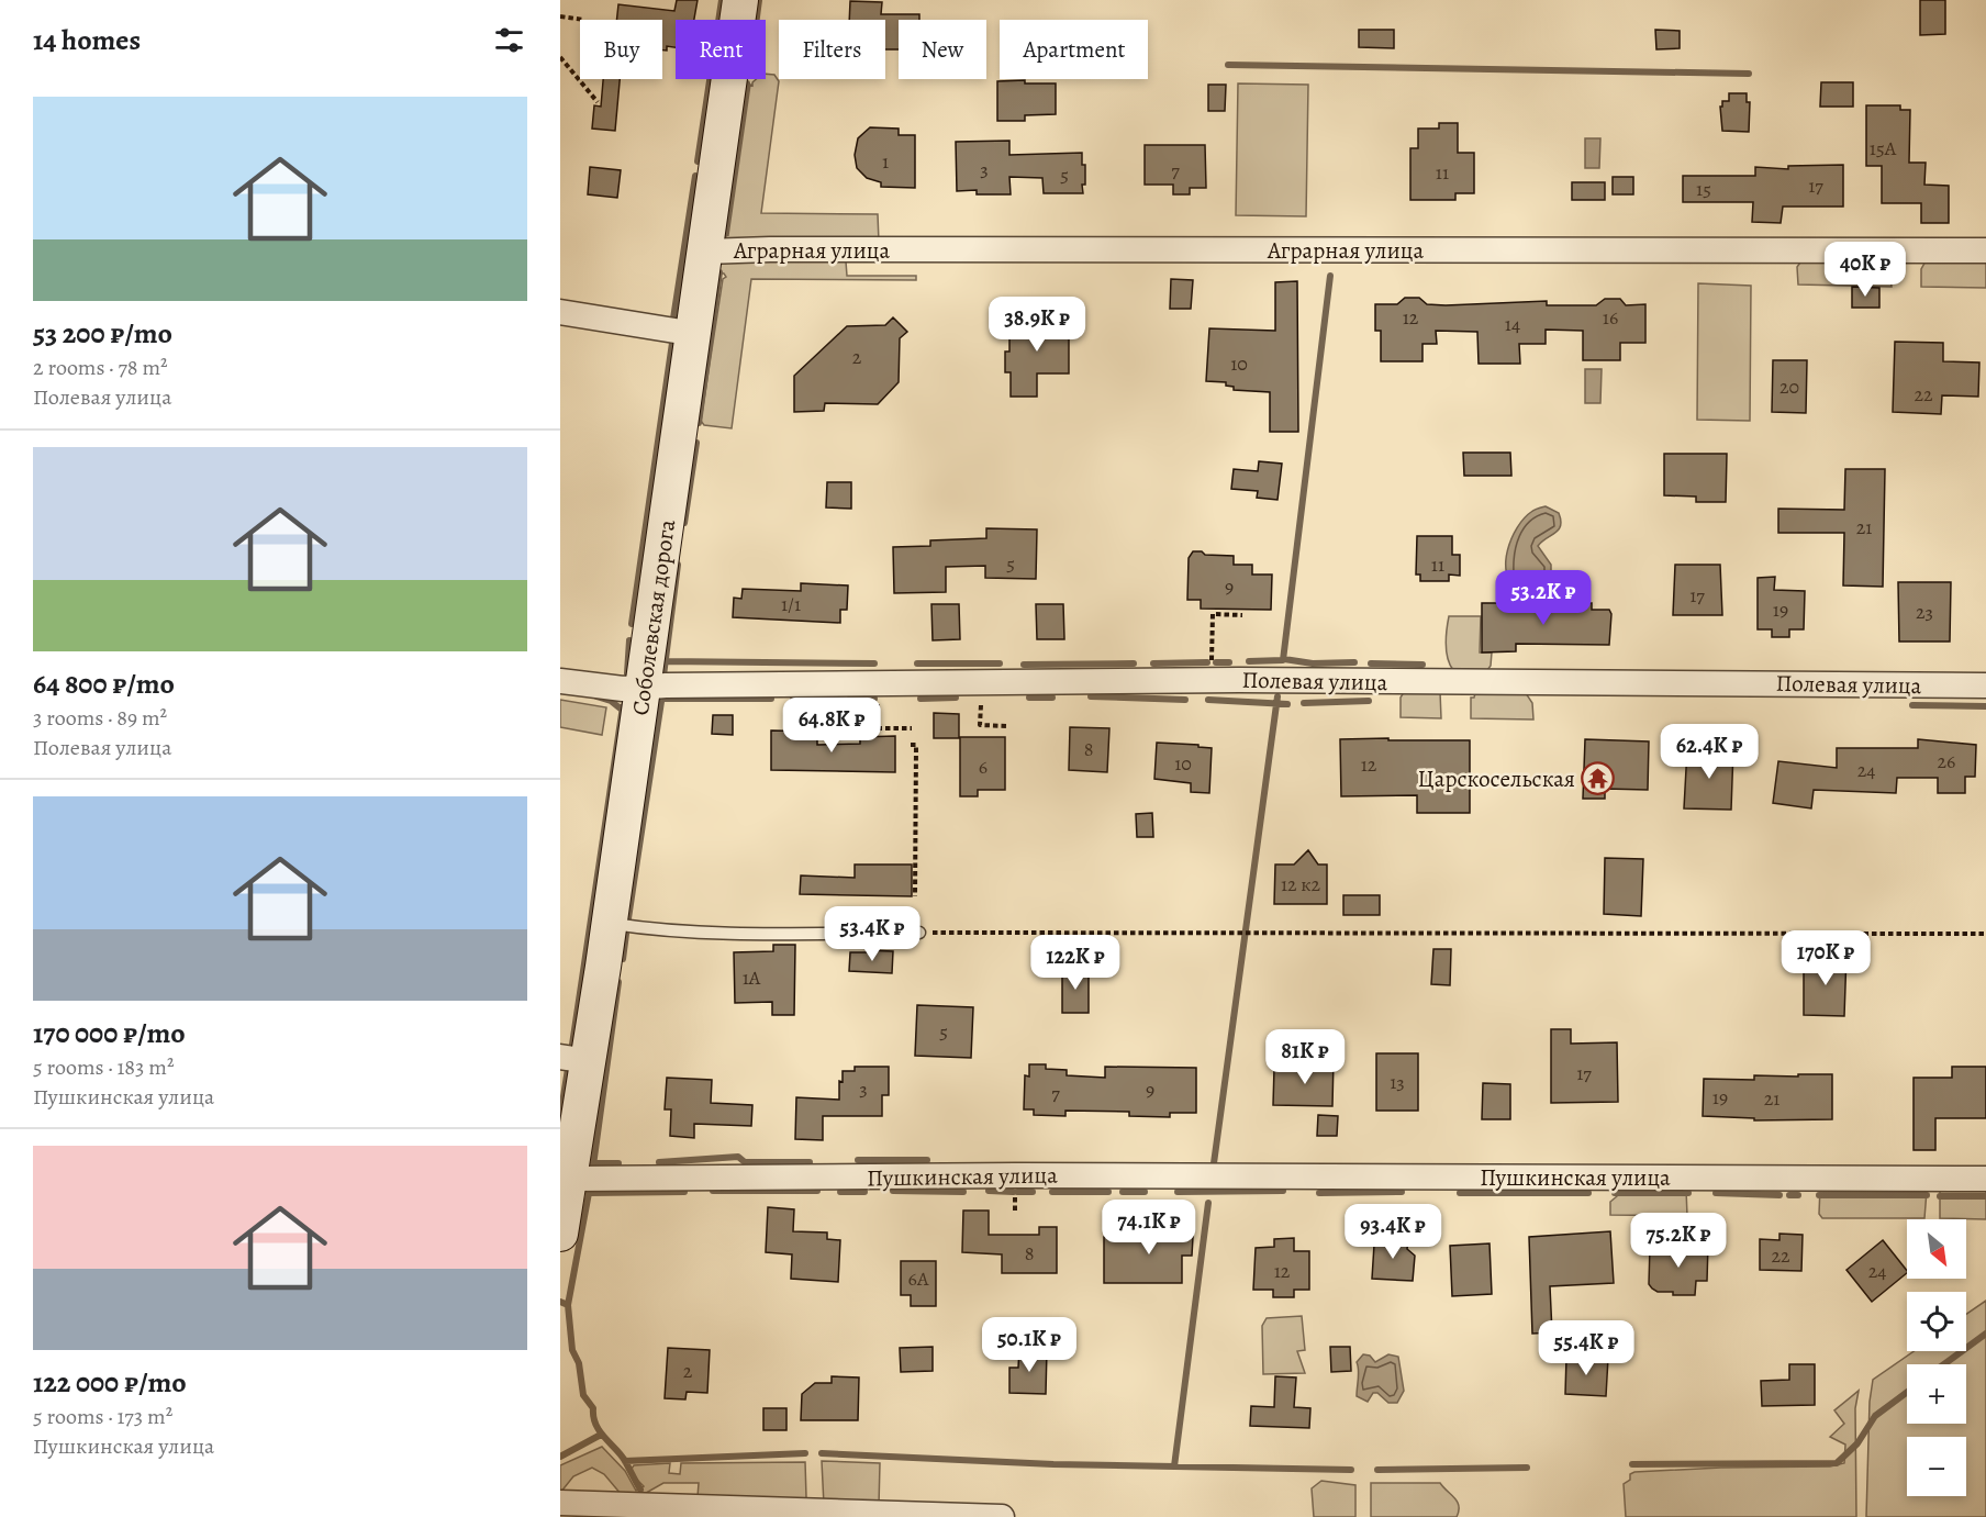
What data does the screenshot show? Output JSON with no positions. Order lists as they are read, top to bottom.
{
  "streets": {
    "street": [
      "Аграрная улица",
      "Соболевская дорога",
      "Полевая улица",
      "Пушкинская улица"
    ]
  },
  "crossings": [
    ["Аграрная улица", "Соболевская дорога"],
    ["Соболевская дорога", "Полевая улица"],
    ["Соболевская дорога", "Пушкинская улица"]
  ],
  "places": {
    "temple": ["Царскосельская"]
  },
  "house_numbers": [
    "15А",
    "1",
    "3",
    "7",
    "11",
    "5",
    "17",
    "15",
    "12",
    "16",
    "14",
    "2",
    "10",
    "20",
    "22",
    "21",
    "5",
    "11",
    "9",
    "17",
    "1/1",
    "19",
    "23",
    "8",
    "26",
    "10",
    "12",
    "6",
    "24",
    "12 к2",
    "1А",
    "5",
    "17",
    "13",
    "3",
    "9",
    "7",
    "19",
    "21",
    "8",
    "22",
    "12",
    "24",
    "6А",
    "2"
  ],
  "north": "bottom right",
  "page": {
    "heading": "14 homes",
    "chip": [
      "Buy",
      "Rent",
      "Filters",
      "New",
      "Apartment"
    ],
    "list": [
      {
        "name": "53 200 ₽/mo",
        "note": "2 rooms · 78 m² · Полевая улица"
      },
      {
        "name": "64 800 ₽/mo",
        "note": "3 rooms · 89 m² · Полевая улица"
      },
      {
        "name": "170 000 ₽/mo",
        "note": "5 rooms · 183 m² · Пушкинская улица"
      },
      {
        "name": "122 000 ₽/mo",
        "note": "5 rooms · 173 m² · Пушкинская улица"
      }
    ],
    "price": [
      "40K ₽",
      "38.9K ₽",
      "53.2K ₽",
      "64.8K ₽",
      "62.4K ₽",
      "53.4K ₽",
      "170K ₽",
      "122K ₽",
      "81K ₽",
      "74.1K ₽",
      "93.4K ₽",
      "75.2K ₽",
      "50.1K ₽",
      "55.4K ₽"
    ],
    "map_buttons": ["+", "−"]
  }
}
